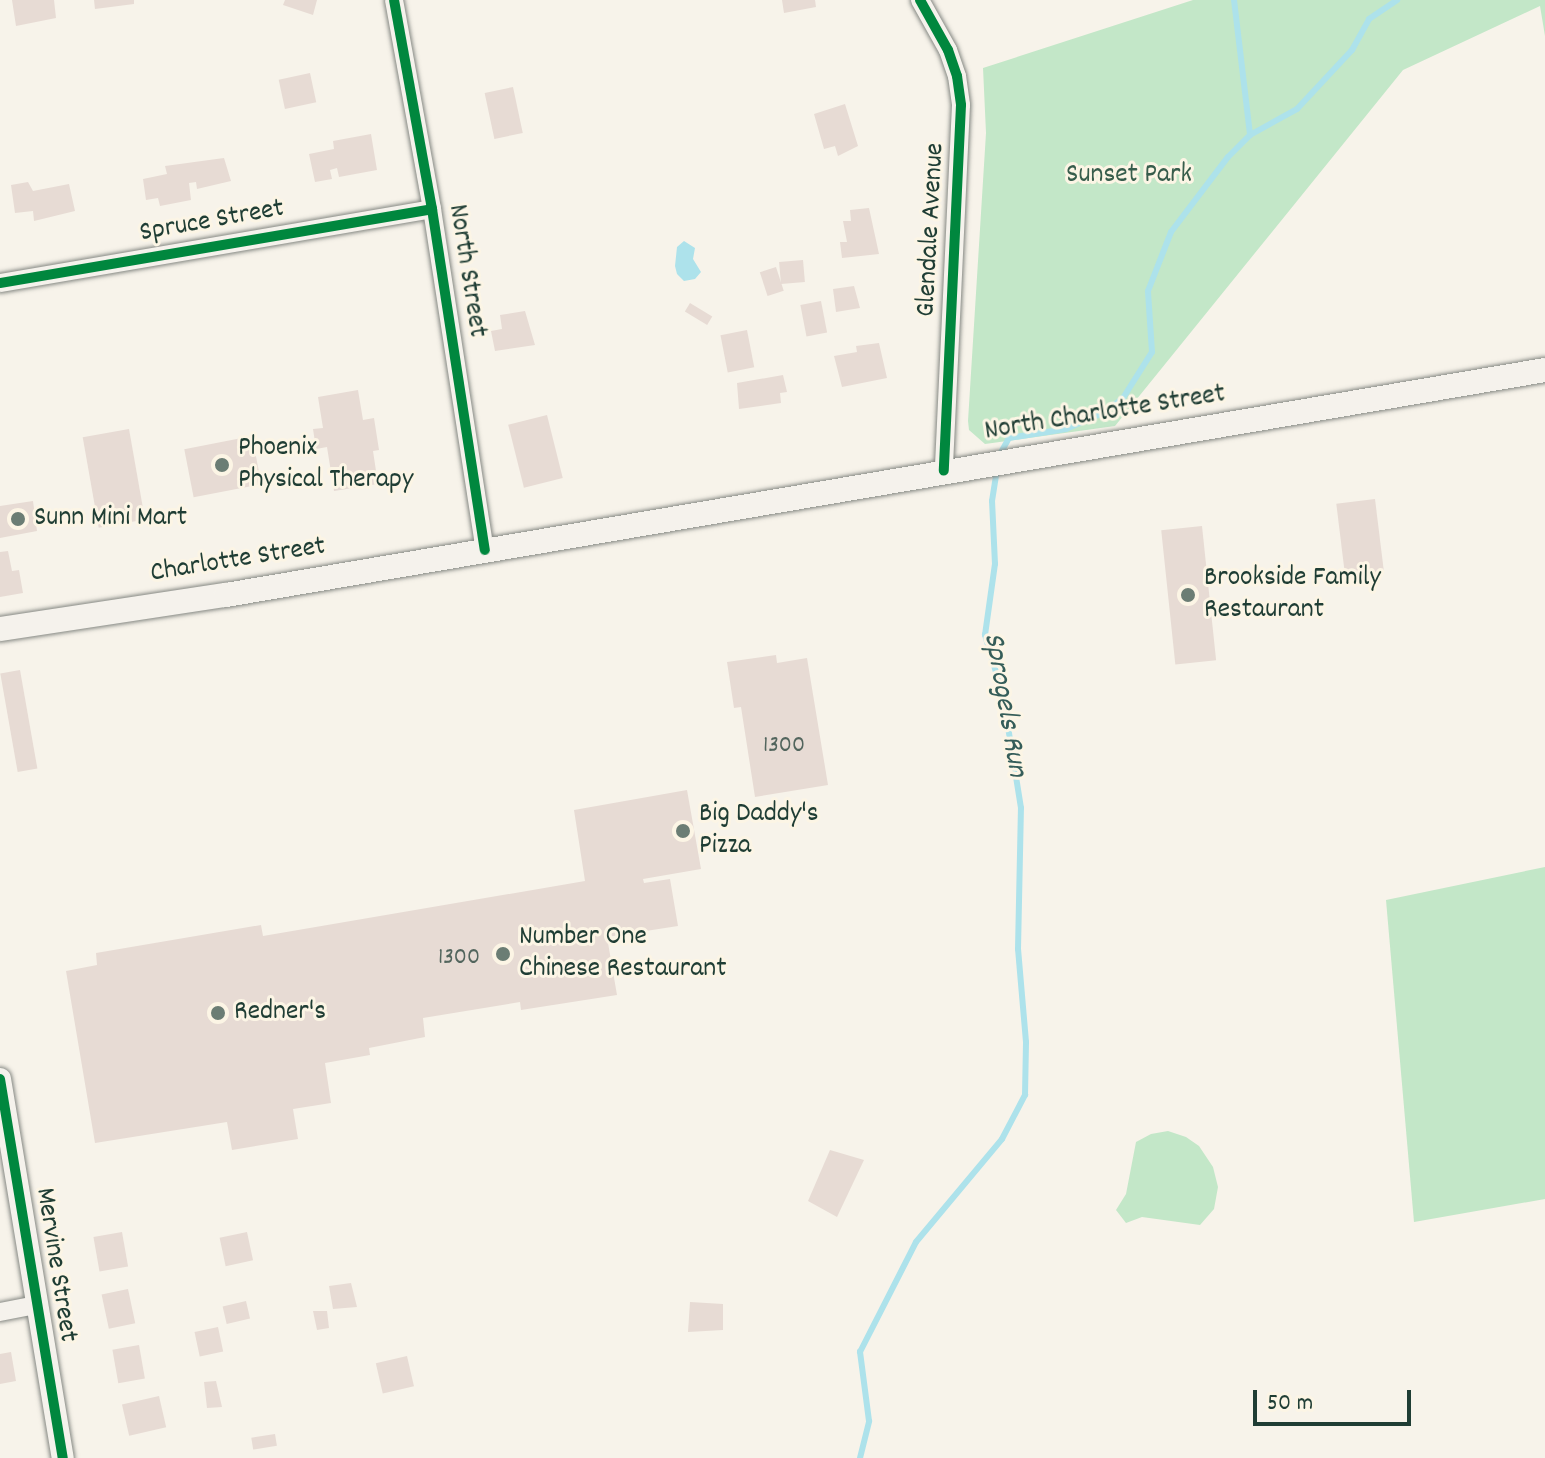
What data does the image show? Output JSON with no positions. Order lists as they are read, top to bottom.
{
  "streets": {
    "main road": ["North Charlotte Street", "Charlotte Street"],
    "street": [
      "Spruce Street",
      "Glendale Avenue",
      "North Street",
      "Mervine Street"
    ]
  },
  "crossings": [
    ["Spruce Street", "North Street"],
    ["Glendale Avenue", "North Charlotte Street"],
    ["North Street", "North Charlotte Street"],
    ["North Street", "Charlotte Street"],
    ["North Charlotte Street", "Charlotte Street"]
  ],
  "water": ["Sprogels Run"],
  "parks": ["Sunset Park"],
  "places": [
    "Phoenix Physical Therapy",
    "Sunn Mini Mart",
    "Brookside Family Restaurant",
    "Big Daddy's Pizza",
    "Number One Chinese Restaurant",
    "Redner's"
  ],
  "house_numbers": ["1300", "1300"],
  "scale_bar": "50 m"
}
